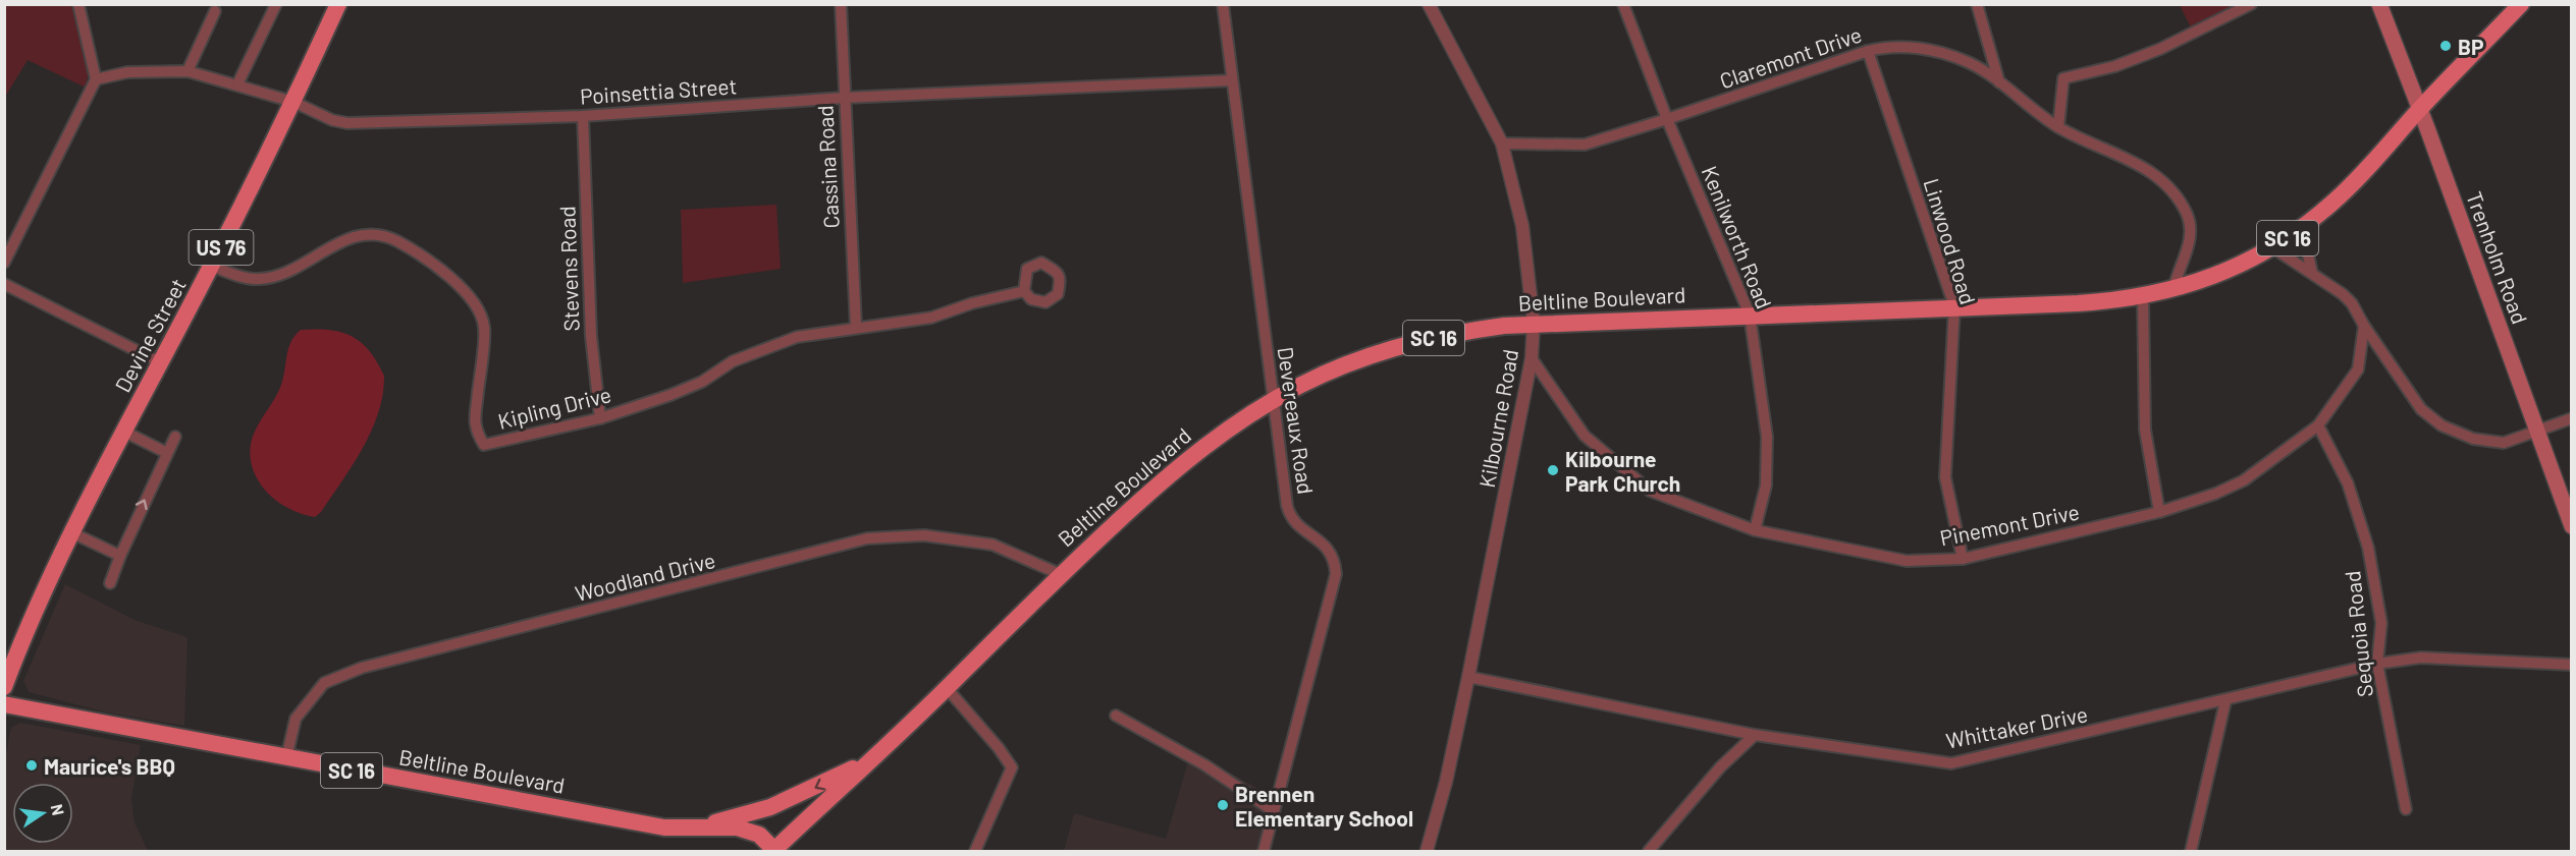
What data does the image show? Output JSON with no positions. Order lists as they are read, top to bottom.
{
  "streets": {
    "main road": [
      "SC 16",
      "US 76",
      "Trenholm Road",
      "Beltline Boulevard",
      "Devine Street"
    ],
    "street": [
      "Claremont Drive",
      "Poinsettia Street",
      "Cassina Road",
      "Kenilworth Road",
      "Linwood Road",
      "Stevens Road",
      "Kipling Drive",
      "Kilbourne Road",
      "Devereaux Road",
      "Pinemont Drive",
      "Woodland Drive",
      "Sequoia Road",
      "Whittaker Drive"
    ]
  },
  "crossings": [
    ["Claremont Drive", "Kenilworth Road"],
    ["Claremont Drive", "Linwood Road"],
    ["Claremont Drive", "Beltline Boulevard"],
    ["Claremont Drive", "Kilbourne Road"],
    ["Poinsettia Street", "Cassina Road"],
    ["Poinsettia Street", "Stevens Road"],
    ["Poinsettia Street", "Devine Street"],
    ["Poinsettia Street", "Devereaux Road"],
    ["Cassina Road", "Kipling Drive"],
    ["Kenilworth Road", "Beltline Boulevard"],
    ["Kenilworth Road", "Pinemont Drive"],
    ["SC 16", "Trenholm Road"],
    ["SC 16", "Beltline Boulevard"],
    ["Linwood Road", "Beltline Boulevard"],
    ["Linwood Road", "Pinemont Drive"],
    ["Trenholm Road", "Beltline Boulevard"],
    ["Stevens Road", "Kipling Drive"],
    ["Beltline Boulevard", "Kilbourne Road"],
    ["Beltline Boulevard", "Devereaux Road"],
    ["Beltline Boulevard", "Woodland Drive"],
    ["Devine Street", "Kipling Drive"],
    ["Kilbourne Road", "Pinemont Drive"],
    ["Kilbourne Road", "Whittaker Drive"],
    ["Pinemont Drive", "Sequoia Road"],
    ["Sequoia Road", "Whittaker Drive"]
  ],
  "places": [
    "BP",
    "Kilbourne Park Church",
    "Maurice's BBQ",
    "Brennen Elementary School"
  ],
  "north": "right"
}
